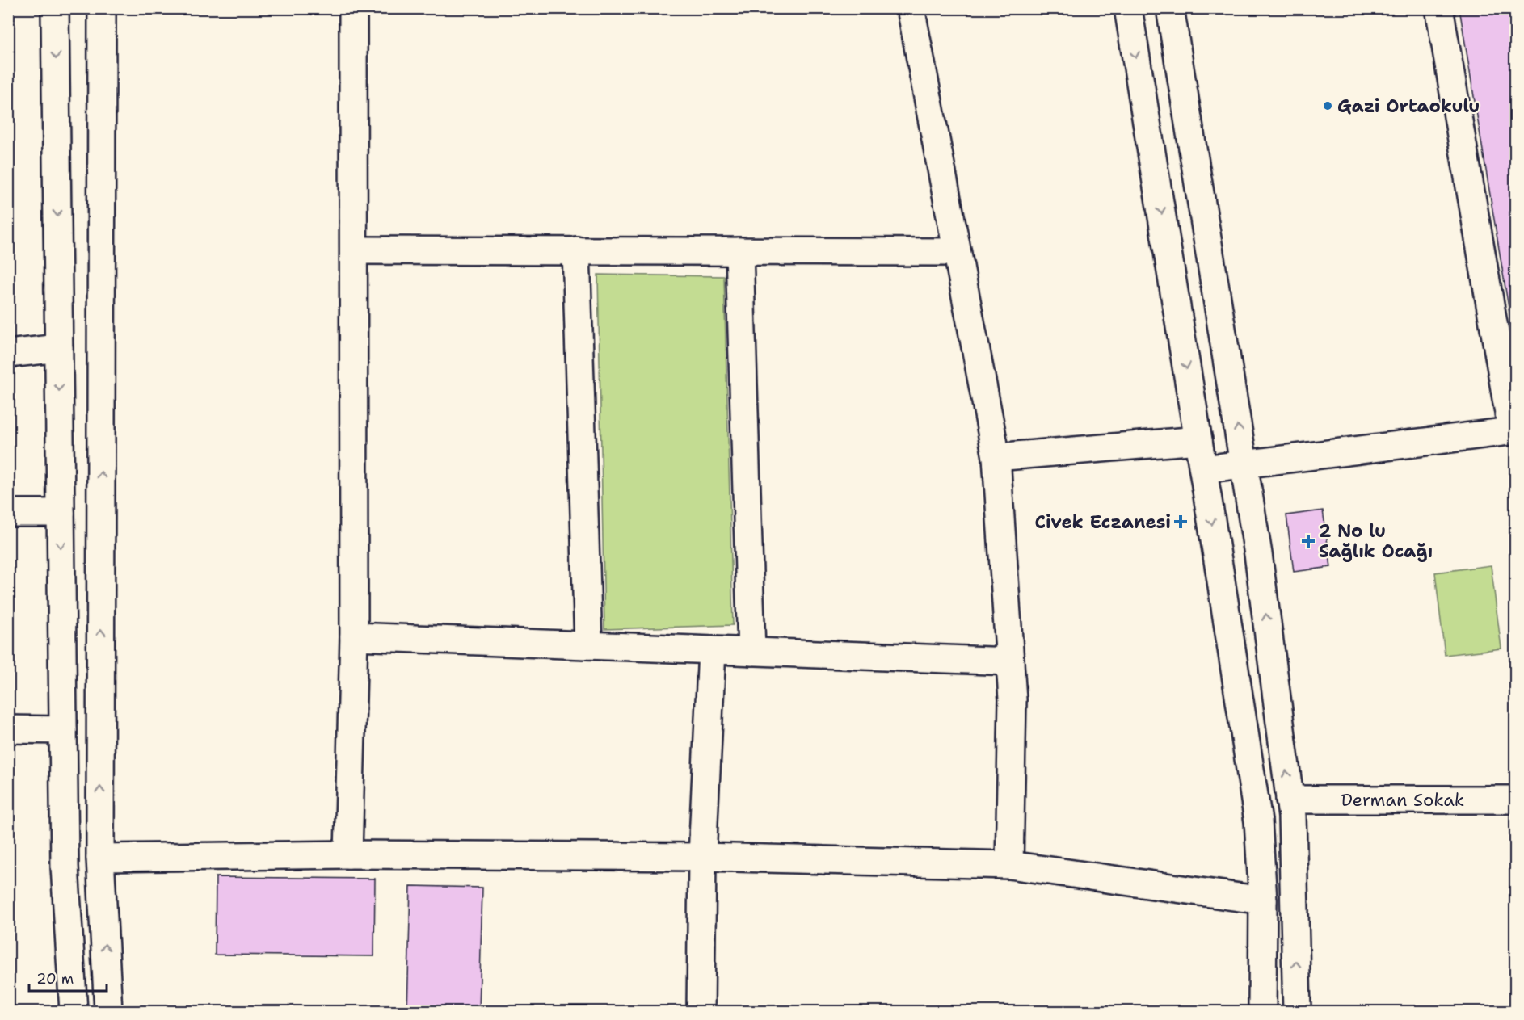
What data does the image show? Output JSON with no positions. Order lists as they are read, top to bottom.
{
  "streets": {
    "street": ["Derman Sokak"]
  },
  "places": {
    "other": ["Gazi Ortaokulu"],
    "health": ["Civek Eczanesi", "2 No lu Sağlık Ocağı"]
  },
  "scale_bar": "20 m"
}
